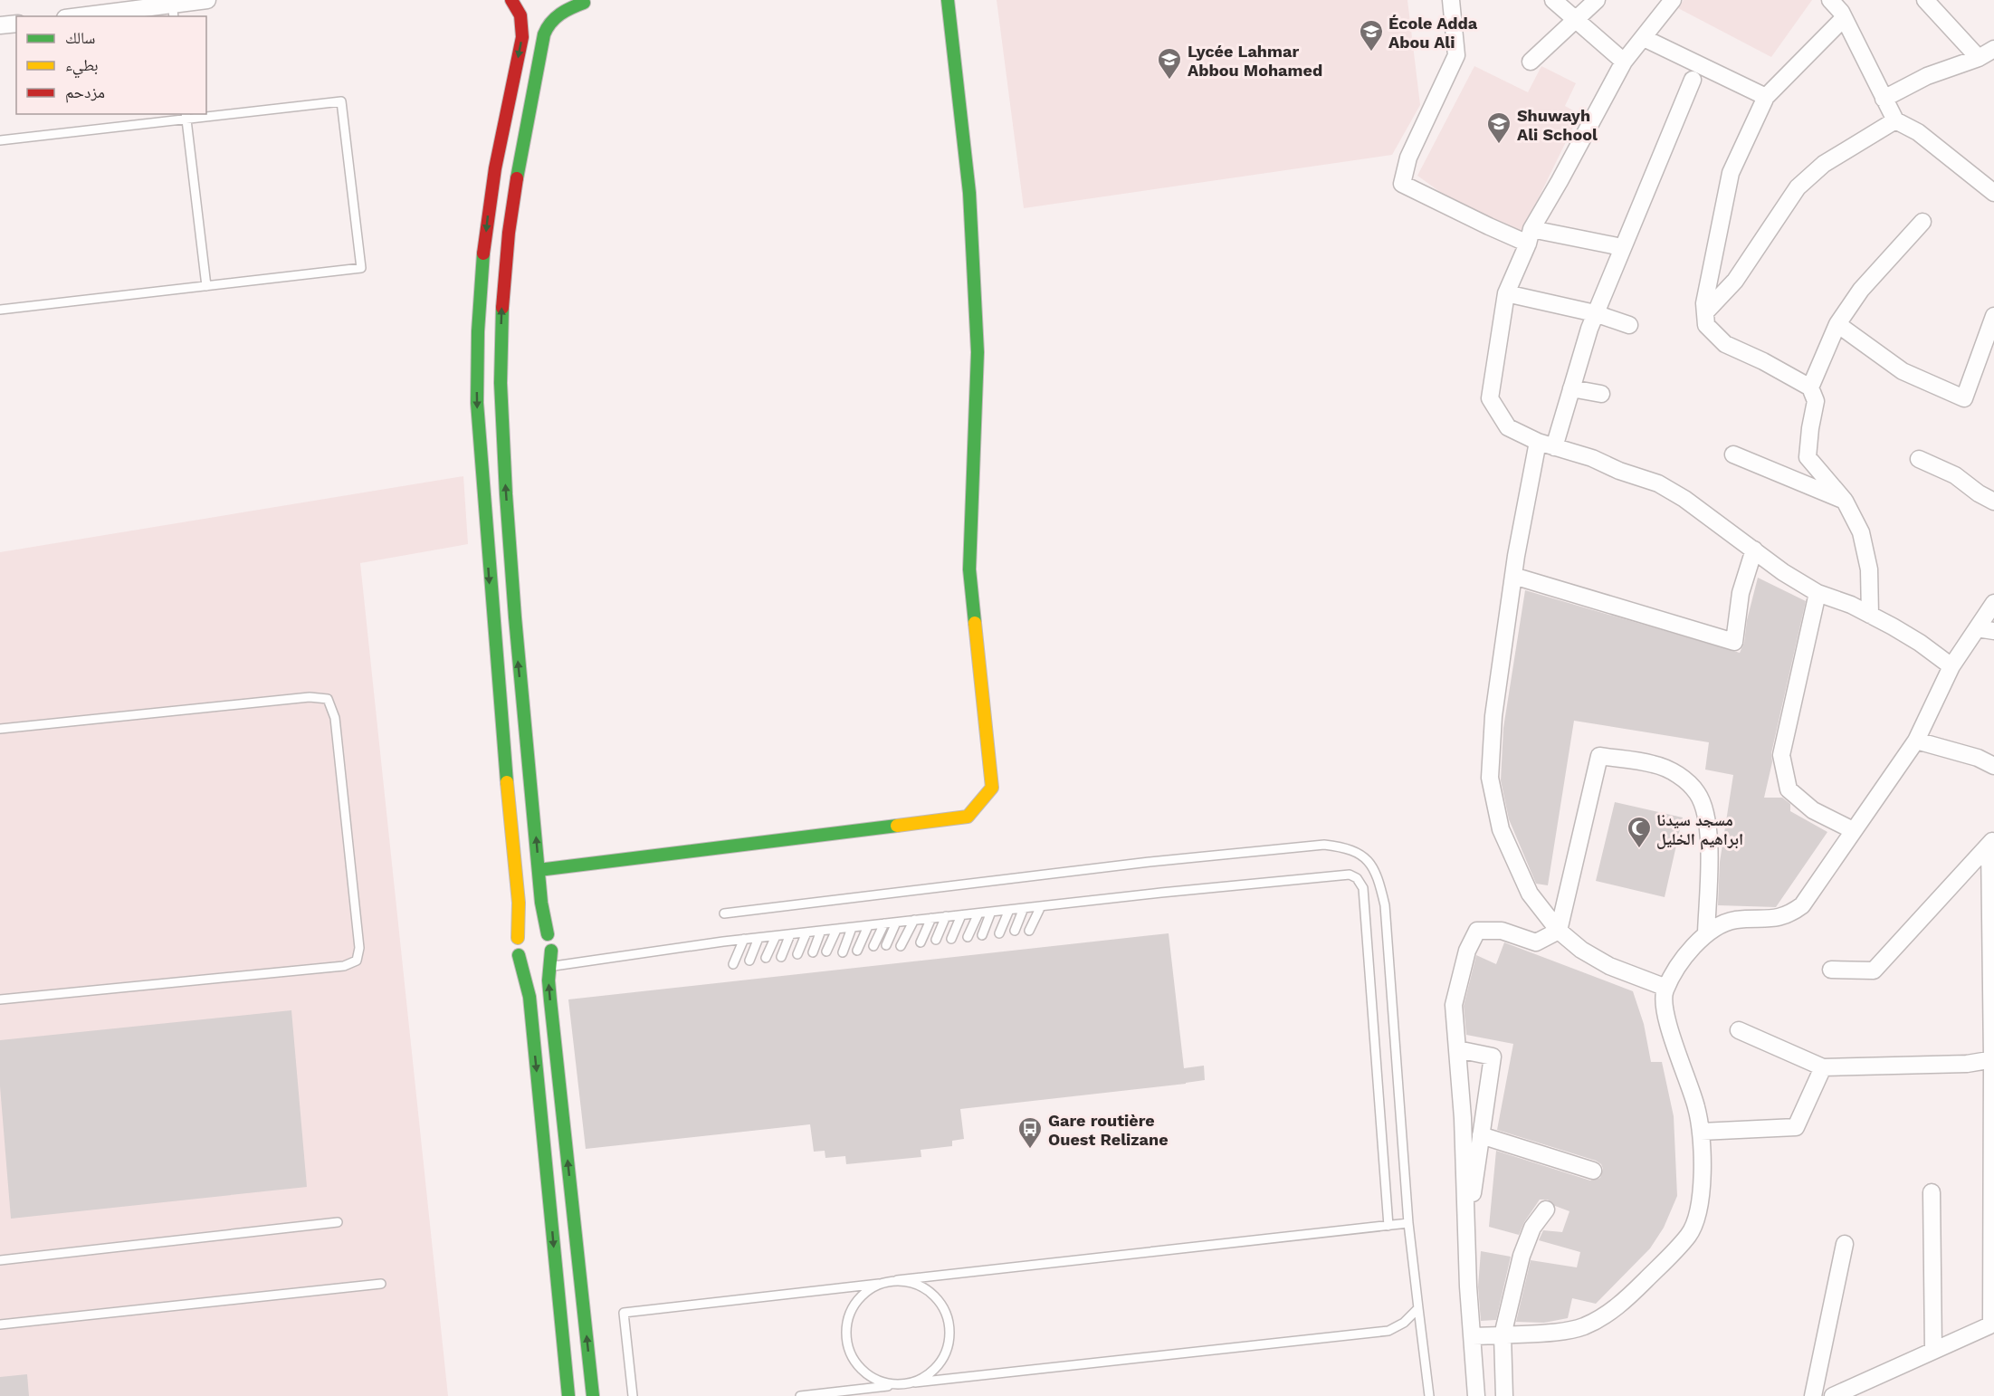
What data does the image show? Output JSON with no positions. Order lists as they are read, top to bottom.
{
  "places": {
    "school or university": ["École Adda Abou Ali", "Lycée Lahmar Abbou Mohamed", "Shuwayh Ali School"],
    "mosque": ["مسجد سيدنا ابراهيم الخليل"],
    "bus stop": ["Gare routière Ouest Relizane"]
  },
  "legend": ["سالك", "بطيء", "مزدحم"]
}
